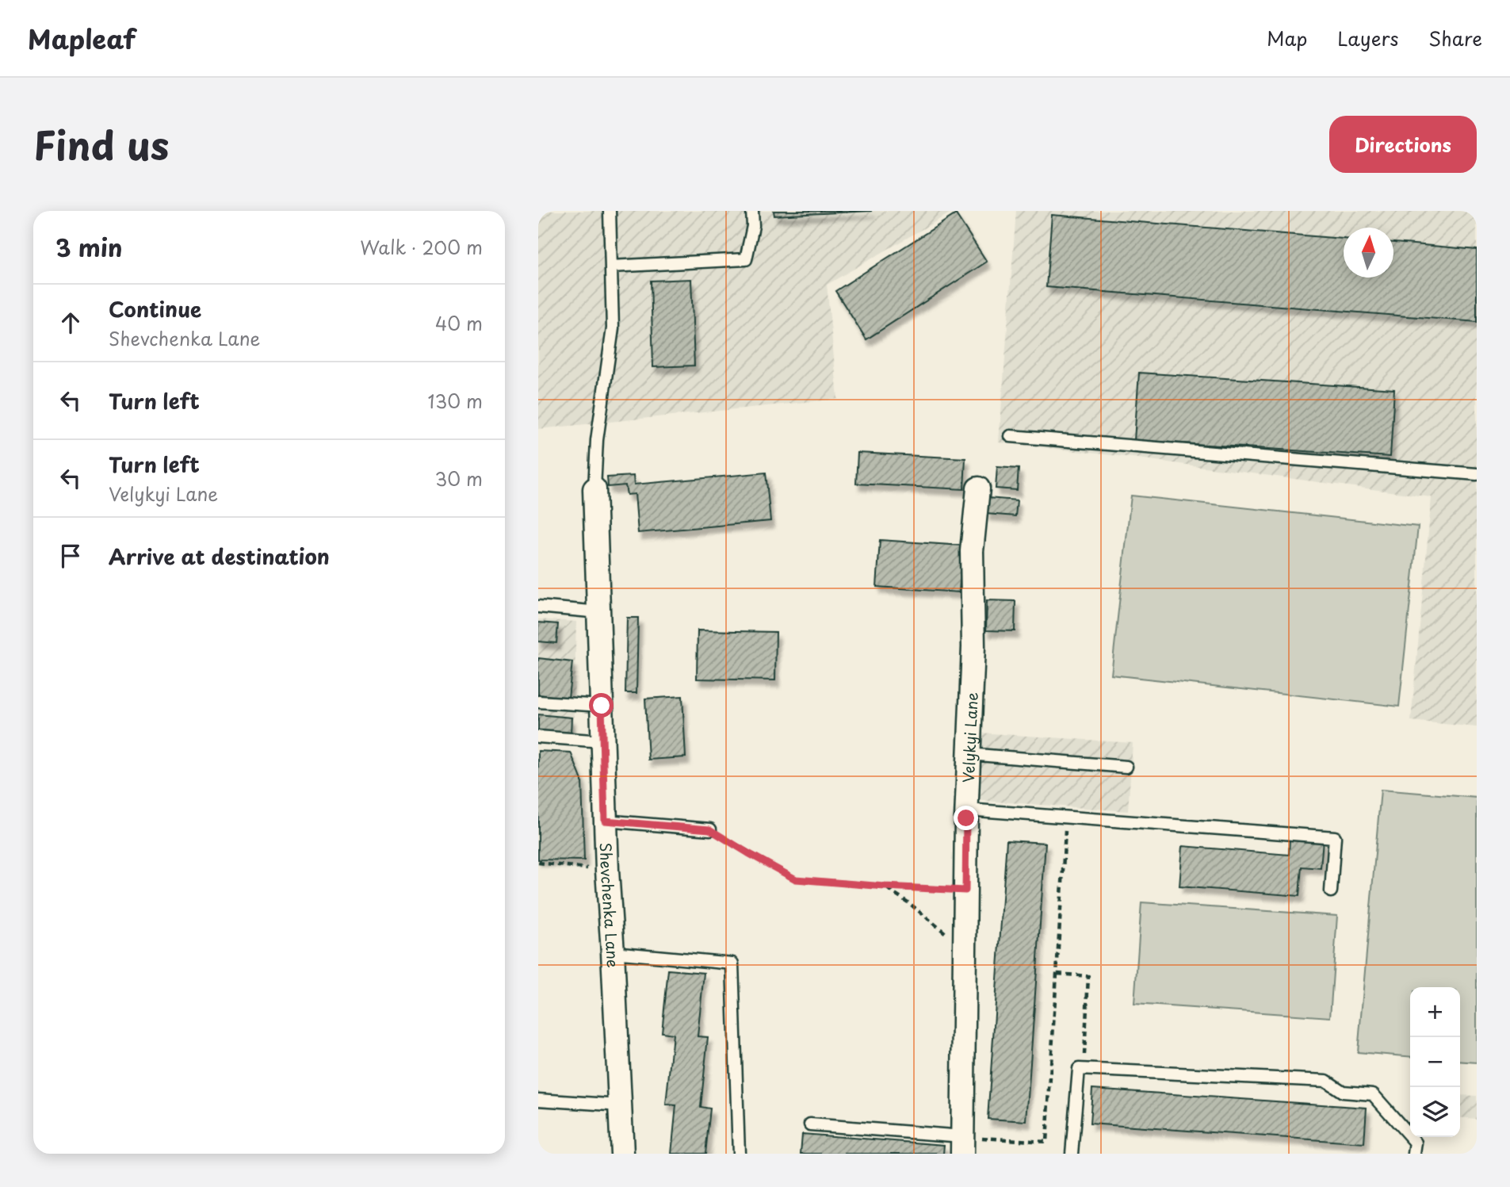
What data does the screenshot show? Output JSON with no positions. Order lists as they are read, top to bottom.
{
  "streets": {
    "street": ["Velykyi Lane", "Shevchenka Lane"]
  },
  "north": "top",
  "page": {
    "header": "Mapleaf",
    "nav": ["Map", "Layers", "Share"],
    "title": "Find us",
    "buttons": "Directions",
    "heading": ["3 min", "Walk · 200 m"],
    "list": [
      ["Continue", "Shevchenka Lane", "40 m"],
      ["Turn left", "130 m"],
      ["Turn left", "Velykyi Lane", "30 m"],
      "Arrive at destination"
    ],
    "map_buttons": ["+", "−"]
  }
}
